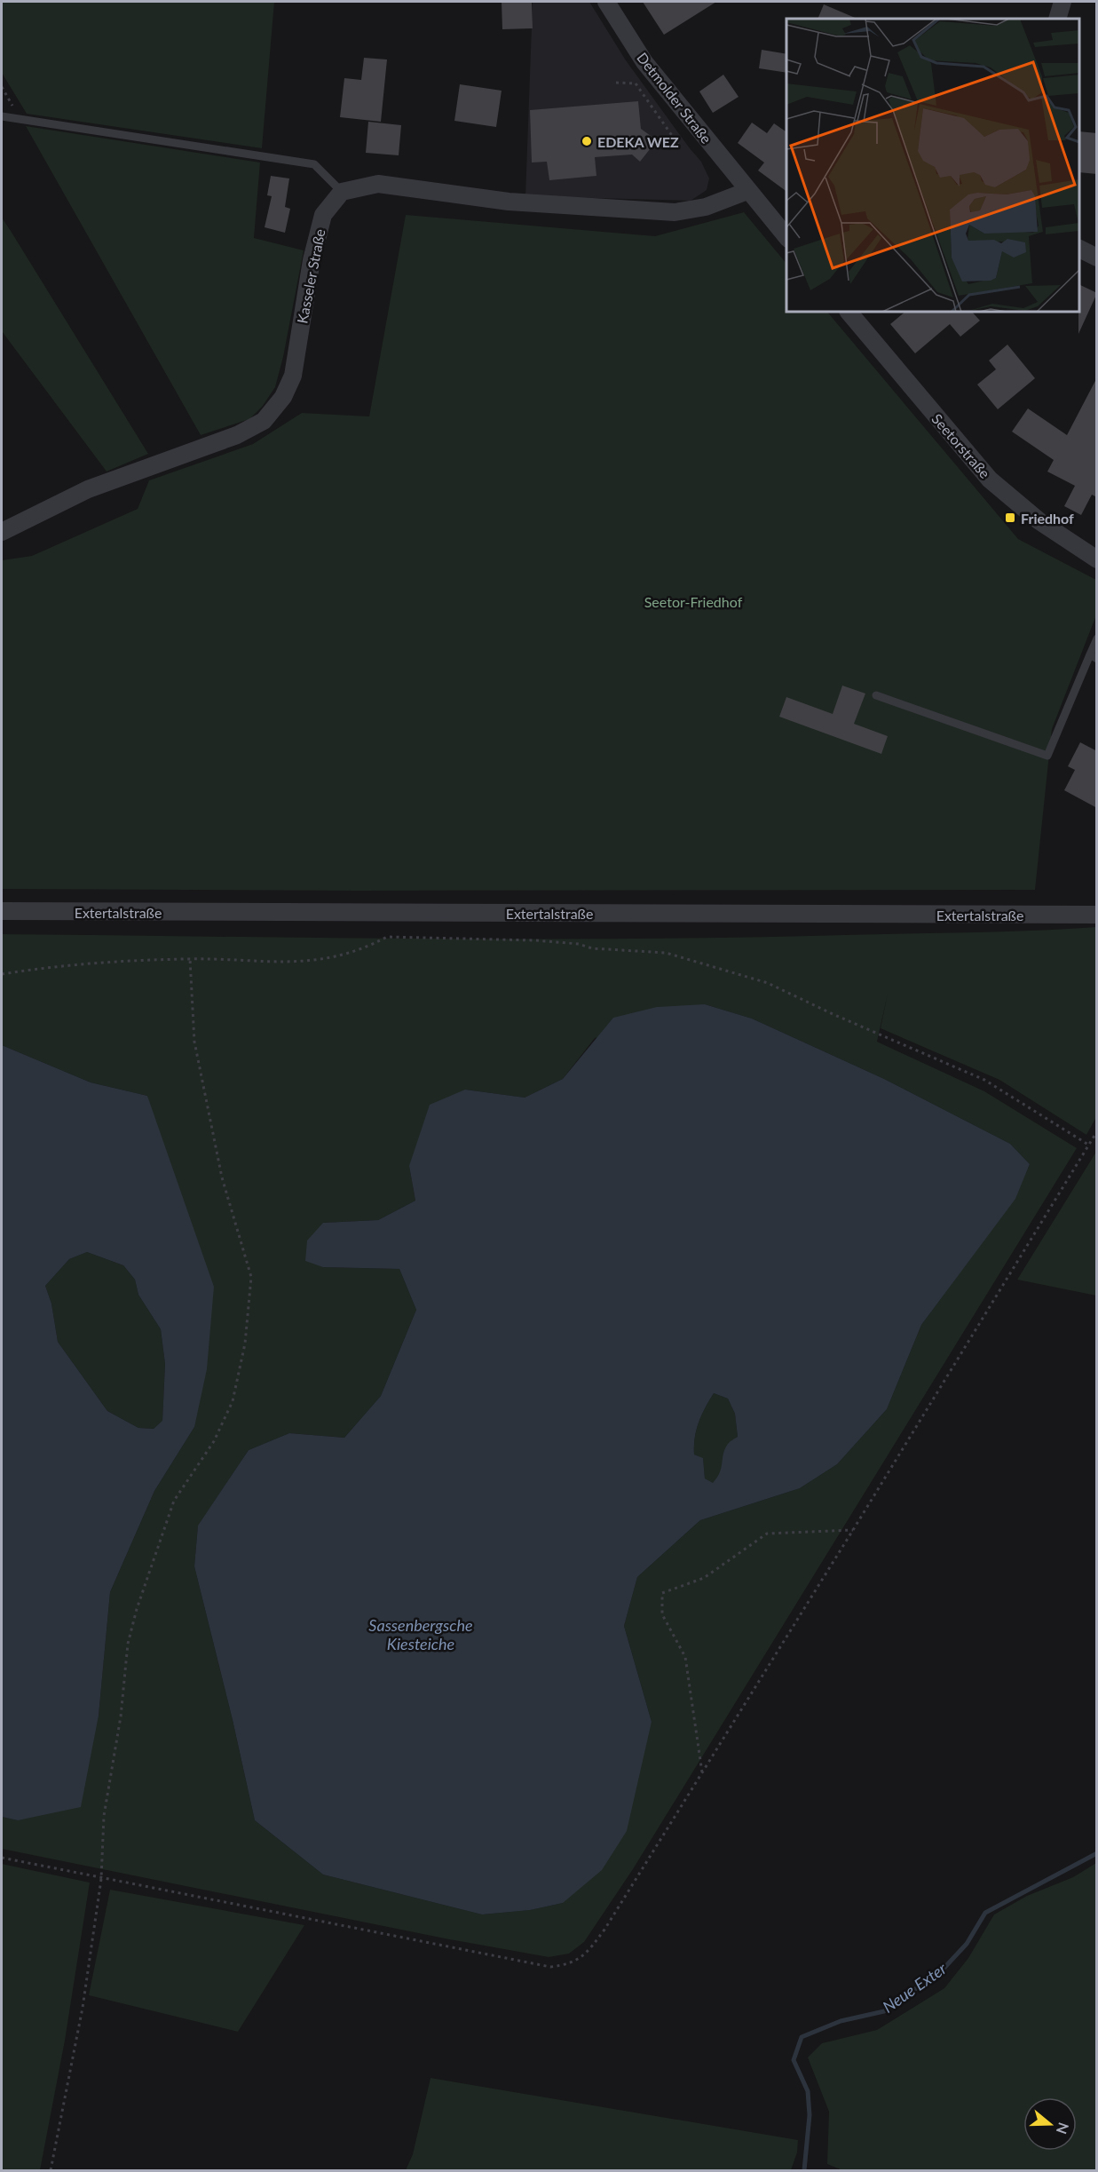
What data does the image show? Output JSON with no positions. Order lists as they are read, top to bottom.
{
  "streets": {
    "street": [
      "Detmolder Straße",
      "Kasseler Straße",
      "Seetorstraße",
      "Extertalstraße"
    ]
  },
  "water": ["Sassenbergsche Kiesteiche", "Neue Exter"],
  "parks": ["Seetor-Friedhof"],
  "places": {
    "other": ["EDEKA WEZ"],
    "transit": ["Friedhof"]
  },
  "north": "right"
}
